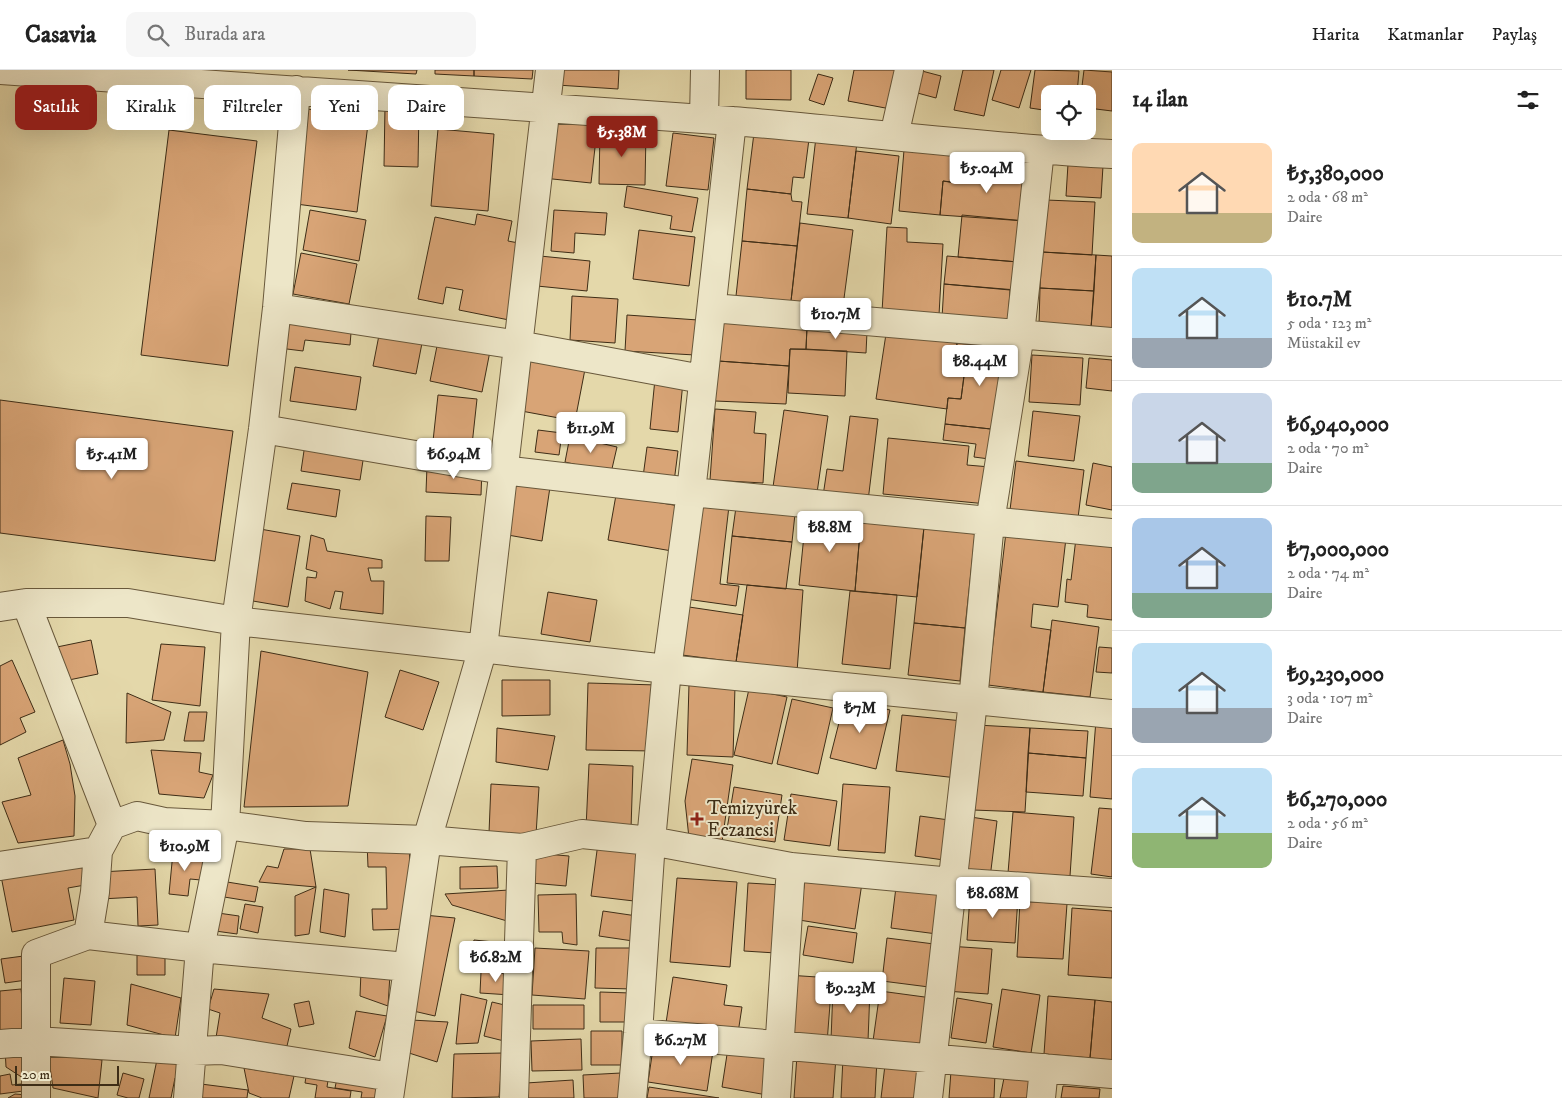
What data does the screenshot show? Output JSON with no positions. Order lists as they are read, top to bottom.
{
  "places": {
    "health": ["Temizyürek Eczanesi"]
  },
  "scale_bar": "20 m",
  "page": {
    "header": "Casavia",
    "search": "Burada ara",
    "nav": ["Harita", "Katmanlar", "Paylaş"],
    "heading": "14 ilan",
    "chip": [
      "Satılık",
      "Kiralık",
      "Filtreler",
      "Yeni",
      "Daire"
    ],
    "price": [
      "₺5.38M",
      "₺5.04M",
      "₺10.7M",
      "₺8.44M",
      "₺11.9M",
      "₺5.41M",
      "₺6.94M",
      "₺8.8M",
      "₺7M",
      "₺10.9M",
      "₺8.68M",
      "₺6.82M",
      "₺9.23M",
      "₺6.27M"
    ],
    "list": [
      {
        "name": "₺5,380,000",
        "note": "2 oda · 68 m² · Daire"
      },
      {
        "name": "₺10.7M",
        "note": "5 oda · 123 m² · Müstakil ev"
      },
      {
        "name": "₺6,940,000",
        "note": "2 oda · 70 m² · Daire"
      },
      {
        "name": "₺7,000,000",
        "note": "2 oda · 74 m² · Daire"
      },
      {
        "name": "₺9,230,000",
        "note": "3 oda · 107 m² · Daire"
      },
      {
        "name": "₺6,270,000",
        "note": "2 oda · 56 m² · Daire"
      }
    ],
    "scale": "20 m"
  }
}
